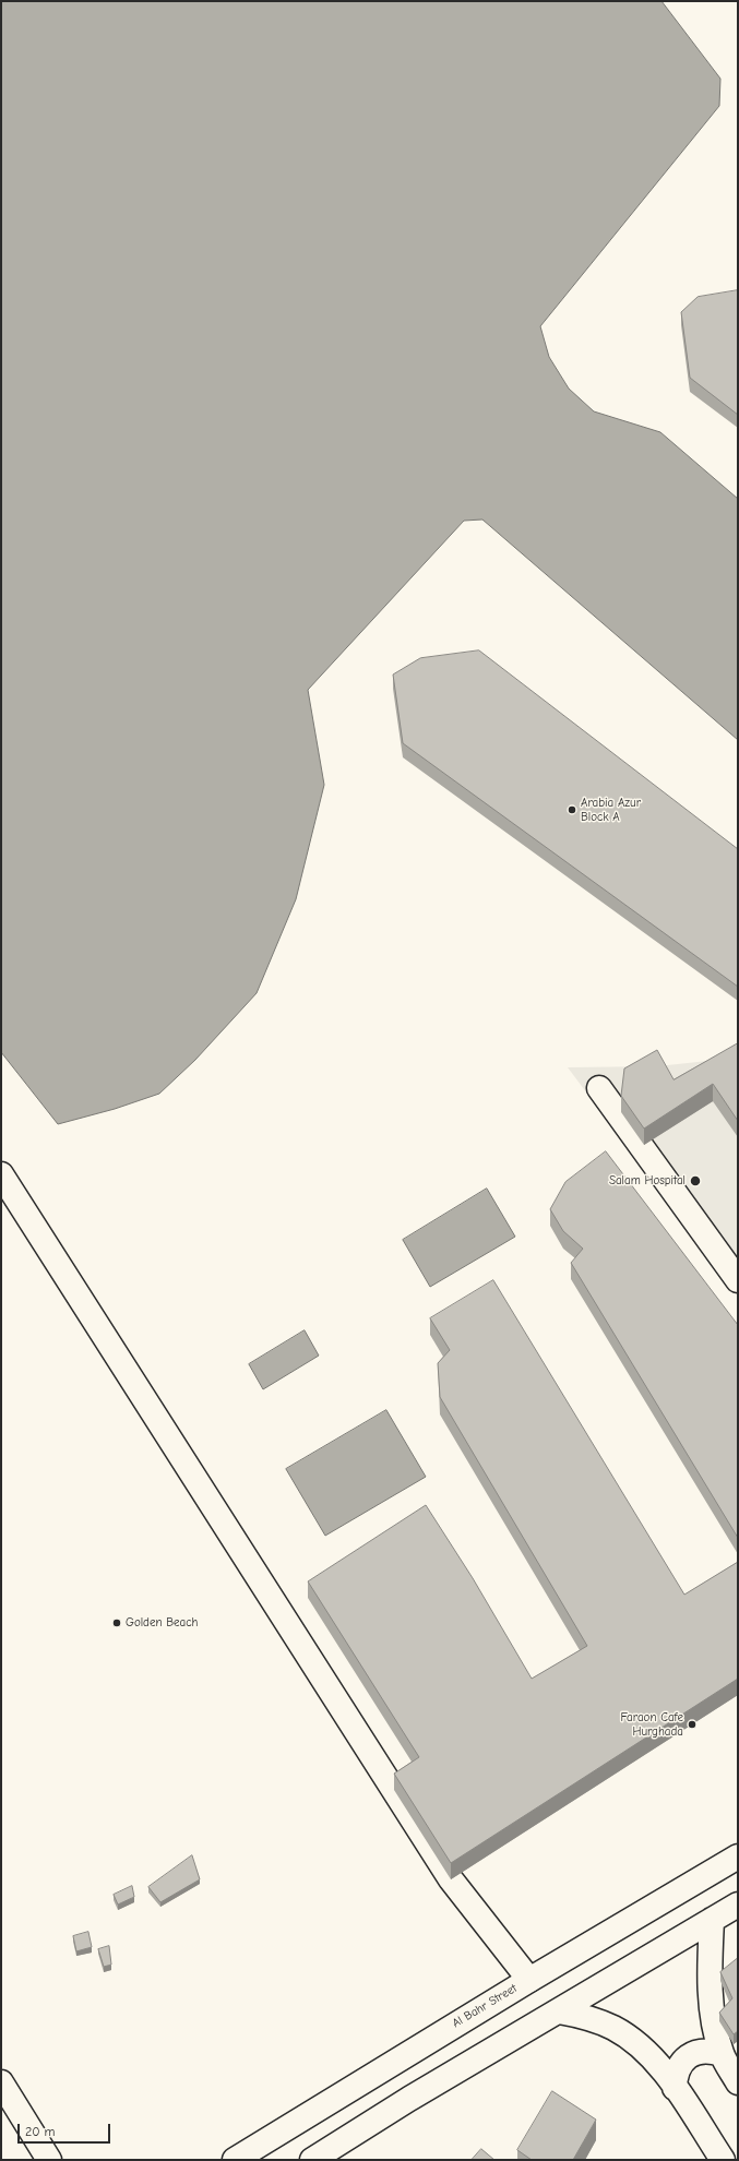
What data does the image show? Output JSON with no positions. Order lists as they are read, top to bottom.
{
  "streets": {
    "main road": ["Al Bahr Street"]
  },
  "places": [
    "Arabia Azur Block A",
    "Salam Hospital",
    "Golden Beach",
    "Faraon Cafe Hurghada"
  ],
  "scale_bar": "20 m"
}
